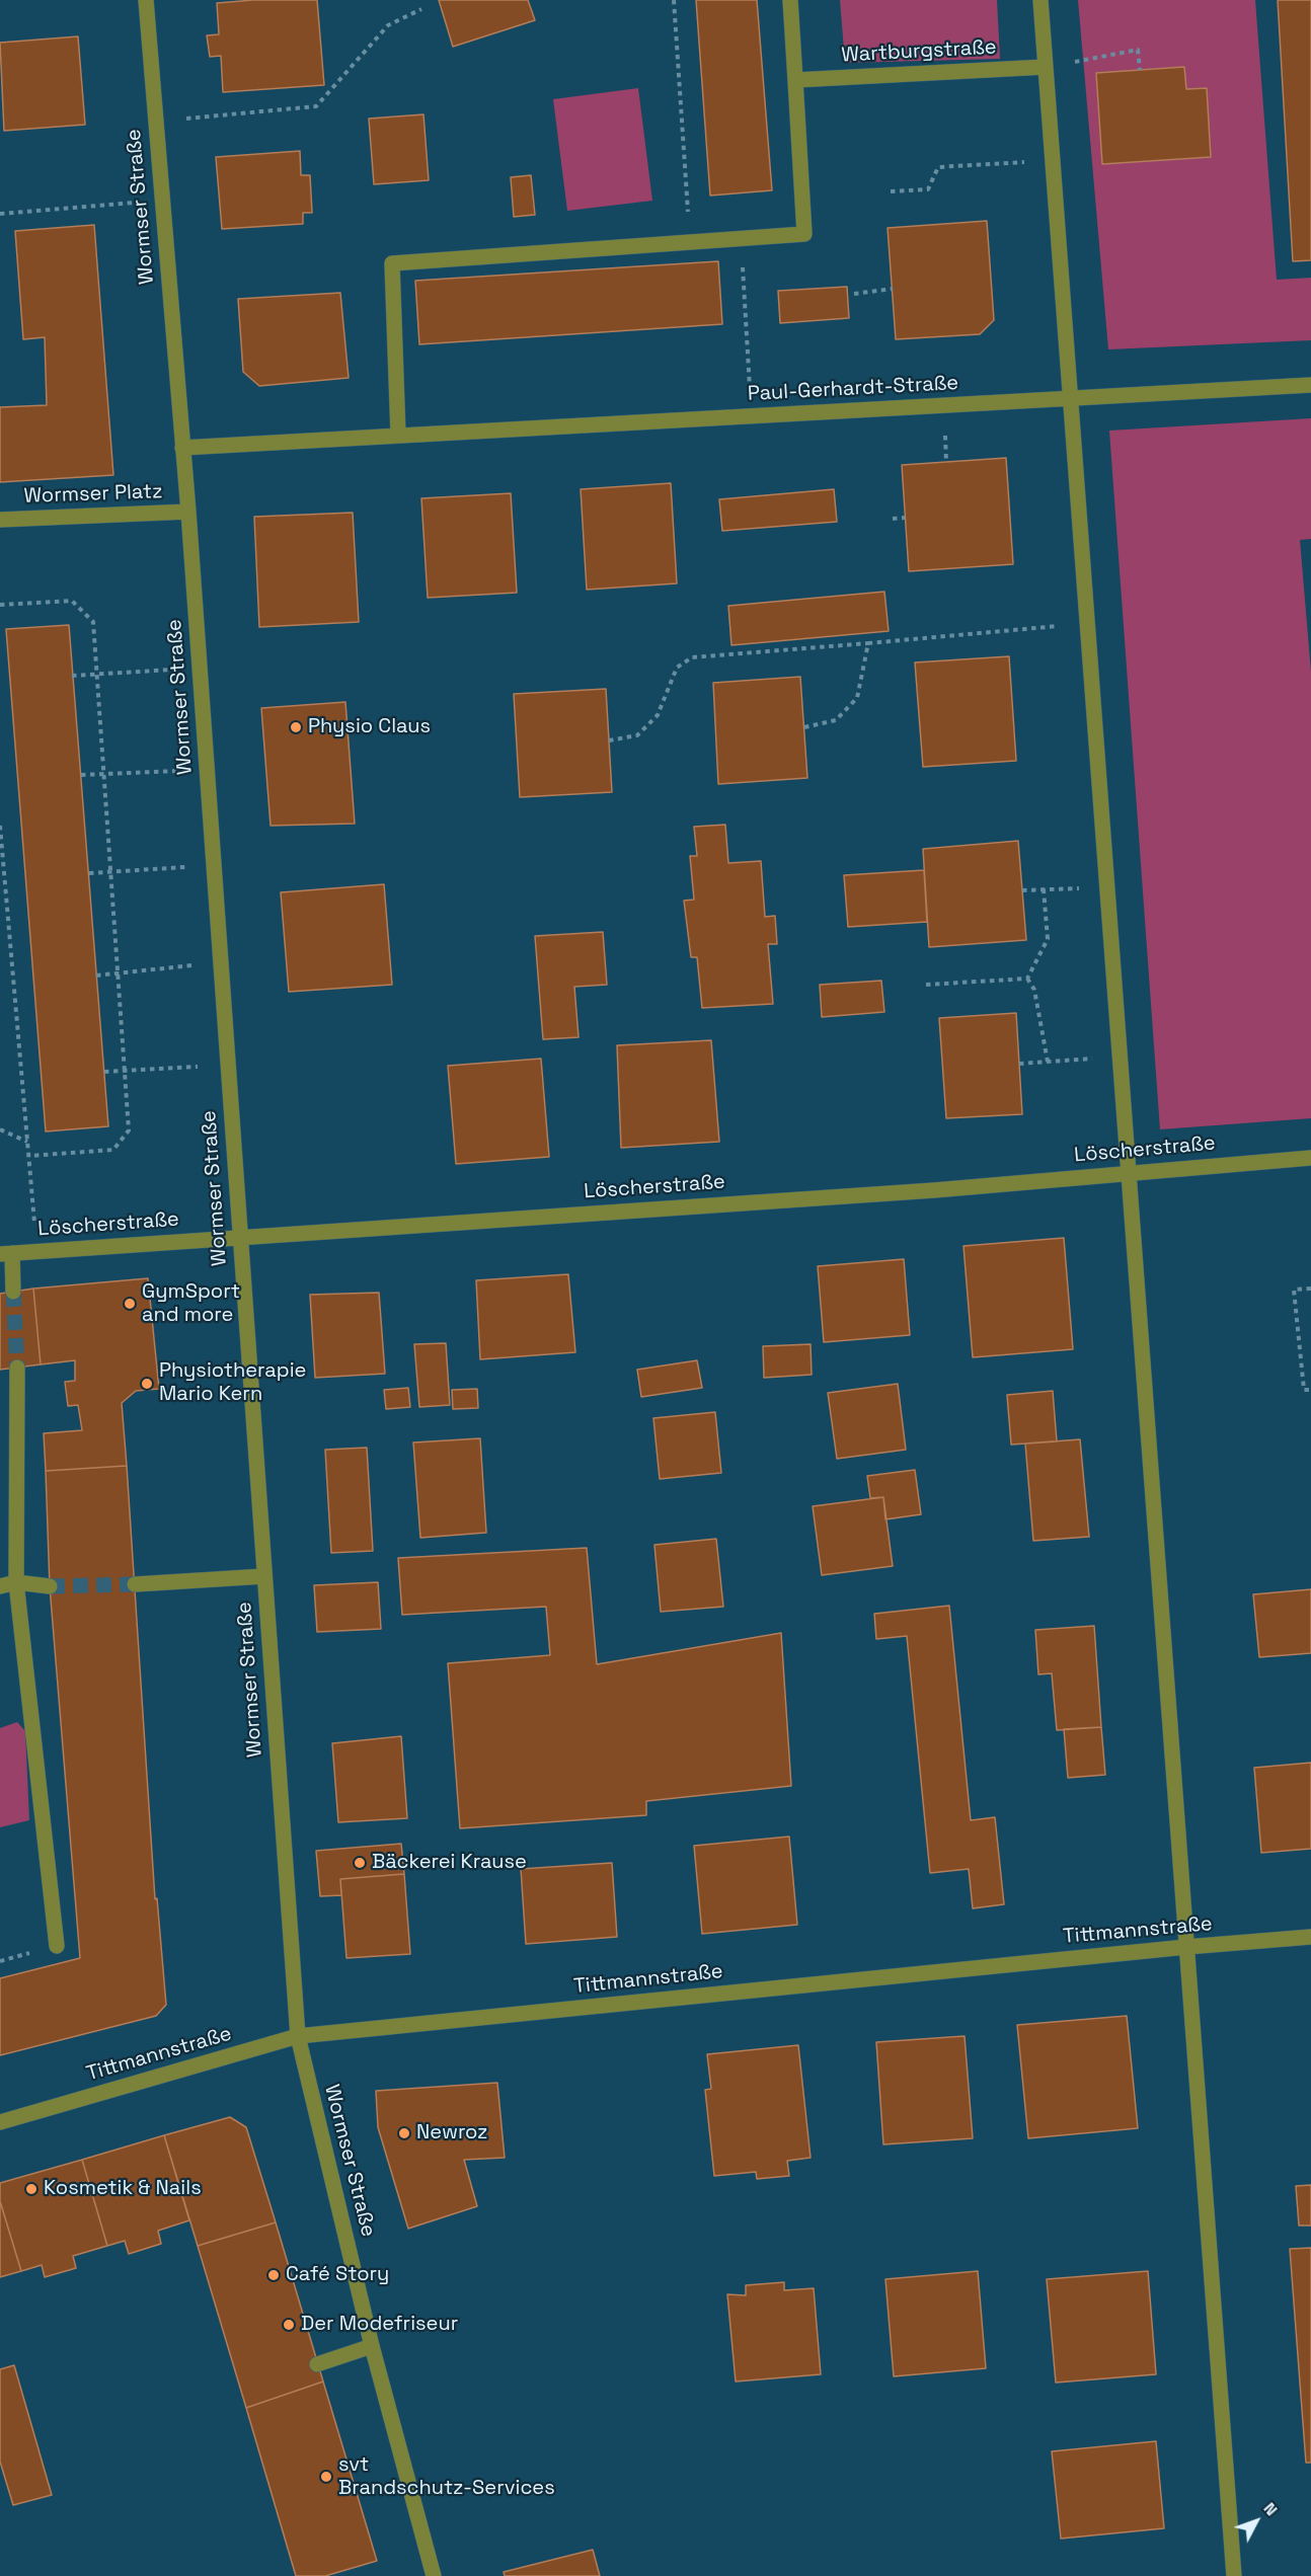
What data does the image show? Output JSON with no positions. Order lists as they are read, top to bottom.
{
  "streets": {
    "street": [
      "Wartburgstraße",
      "Wormser Straße",
      "Paul-Gerhardt-Straße",
      "Wormser Platz",
      "Löscherstraße",
      "Tittmannstraße"
    ]
  },
  "crossings": [
    ["Wormser Straße", "Paul-Gerhardt-Straße"],
    ["Wormser Straße", "Wormser Platz"],
    ["Wormser Straße", "Löscherstraße"],
    ["Wormser Straße", "Tittmannstraße"]
  ],
  "places": [
    "Physio Claus",
    "GymSport and more",
    "Physiotherapie Mario Kern",
    "Bäckerei Krause",
    "Newroz",
    "Kosmetik & Nails",
    "Café Story",
    "Der Modefriseur",
    "svt Brandschutz-Services"
  ],
  "north": "top right"
}
